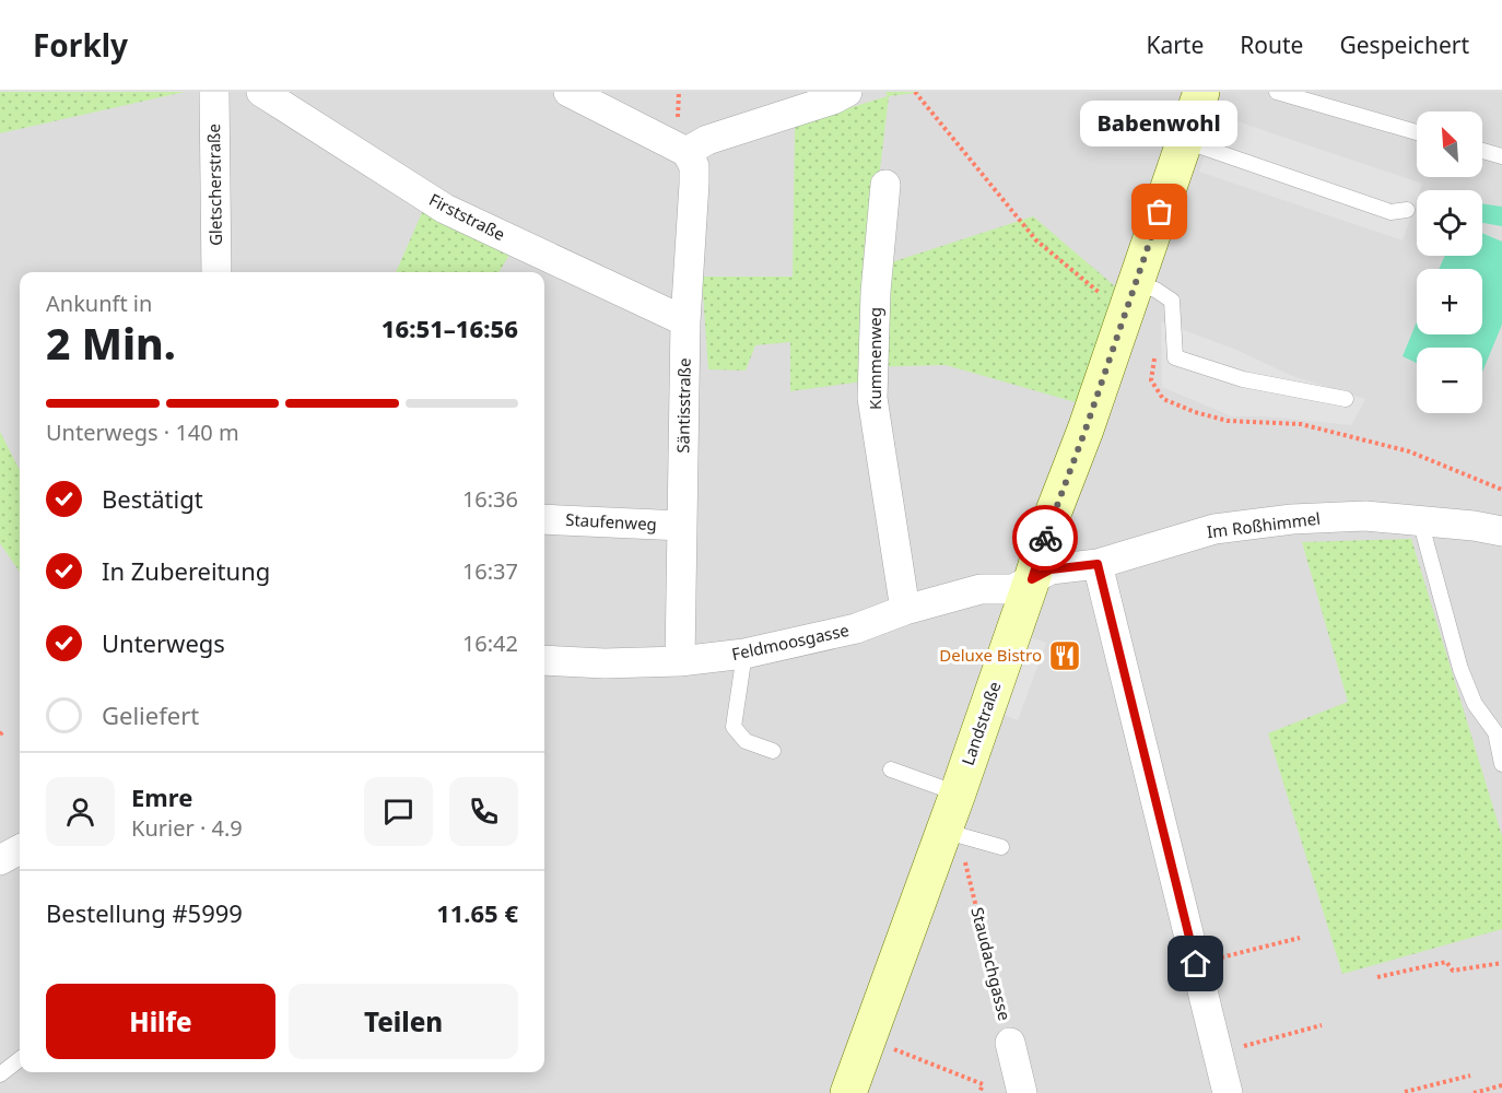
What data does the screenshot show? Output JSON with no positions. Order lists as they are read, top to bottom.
{
  "streets": {
    "street": [
      "Gletscherstraße",
      "Firststraße",
      "Kummenweg",
      "Säntisstraße",
      "Staufenweg",
      "Im Roßhimmel",
      "Feldmoosgasse",
      "Landstraße",
      "Staudachgasse"
    ]
  },
  "crossings": [
    ["Firststraße", "Säntisstraße"],
    ["Kummenweg", "Feldmoosgasse"],
    ["Säntisstraße", "Staufenweg"],
    ["Säntisstraße", "Feldmoosgasse"],
    ["Im Roßhimmel", "Feldmoosgasse"],
    ["Im Roßhimmel", "Landstraße"],
    ["Feldmoosgasse", "Landstraße"],
    ["Landstraße", "Staudachgasse"]
  ],
  "places": {
    "other": ["Babenwohl"],
    "restaurant": ["Deluxe Bistro"]
  },
  "north": "top left",
  "page": {
    "header": "Forkly",
    "nav": ["Karte", "Route", "Gespeichert"],
    "bubble": "Babenwohl",
    "map_buttons": ["+", "−"],
    "heading": ["2 Min.", "Ankunft in", "16:51–16:56"],
    "panel": [
      "Emre",
      "Kurier · 4.9",
      "Bestellung #5999",
      "11.65 €"
    ],
    "bar": "Unterwegs · 140 m",
    "list": [
      ["Bestätigt", "16:36"],
      ["In Zubereitung", "16:37"],
      ["Unterwegs", "16:42"],
      "Geliefert"
    ],
    "buttons": ["Hilfe", "Teilen"]
  }
}
